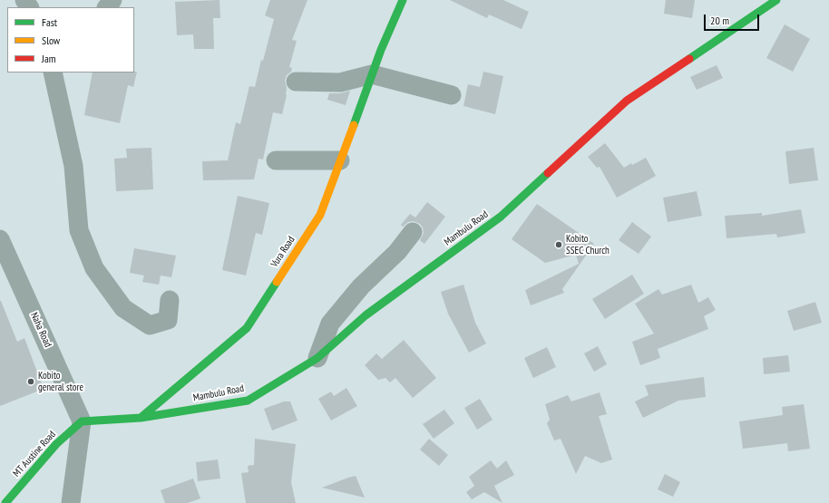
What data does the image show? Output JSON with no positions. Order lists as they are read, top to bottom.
{
  "streets": {
    "street": [
      "Mambulu Road",
      "Vura Road",
      "Naha Road",
      "MT Austine Road"
    ]
  },
  "crossings": [
    ["Mambulu Road", "Vura Road"],
    ["Naha Road", "MT Austine Road"]
  ],
  "places": ["Kobito SSEC Church", "Kobito general store"],
  "legend": ["Fast", "Slow", "Jam"],
  "scale_bar": "20 m"
}
